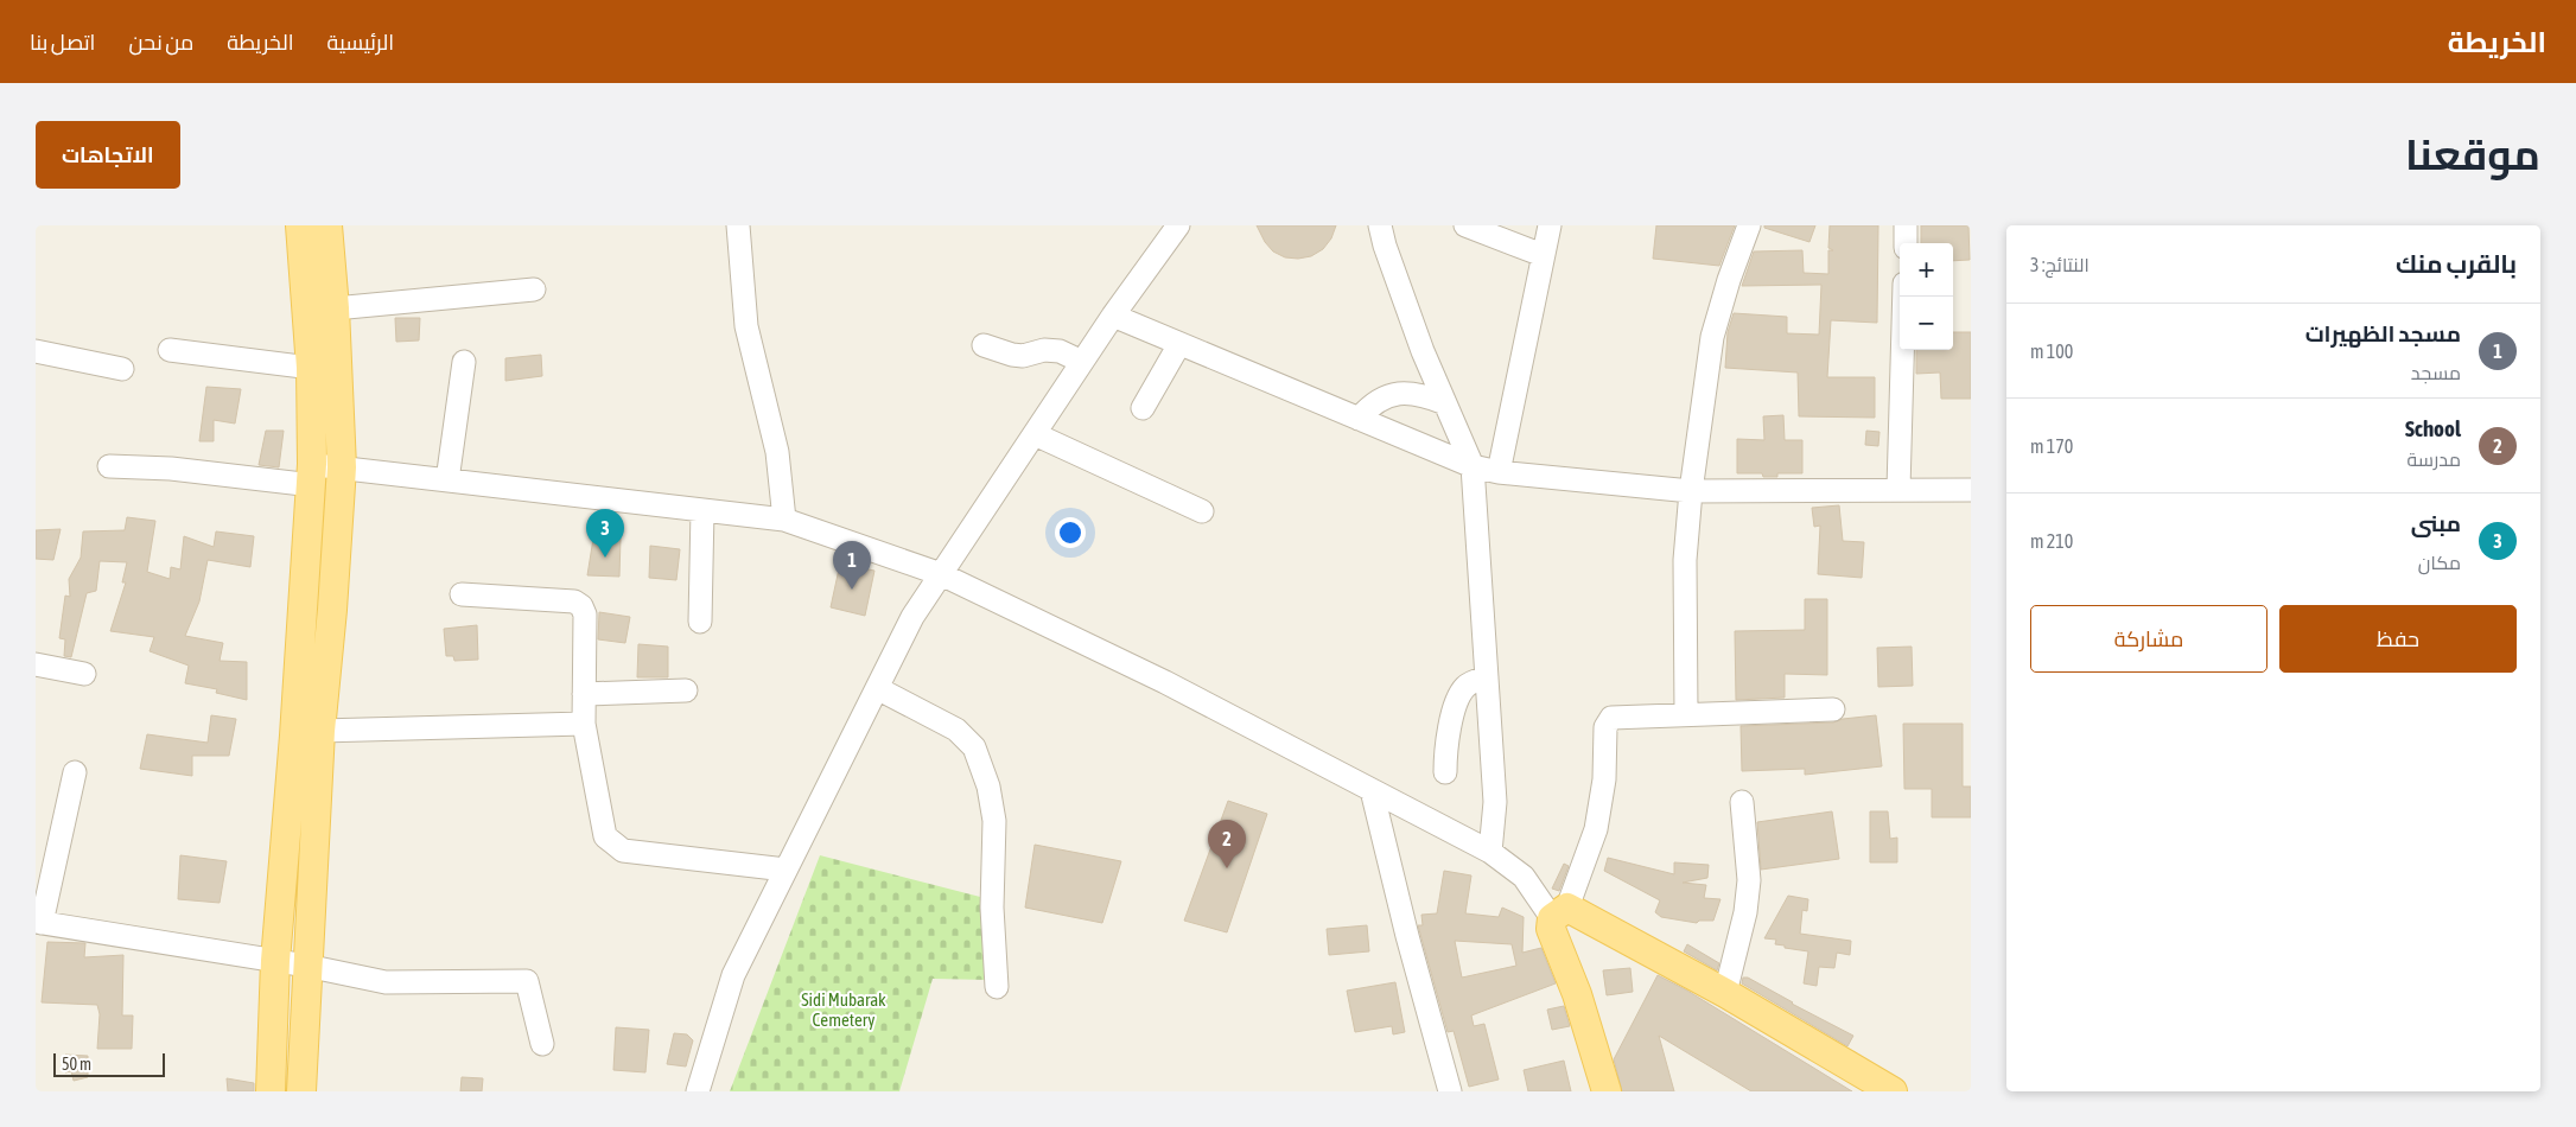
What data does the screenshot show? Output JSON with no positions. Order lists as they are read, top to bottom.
{
  "parks": ["Sidi Mubarak Cemetery"],
  "scale_bar": "50 m",
  "page": {
    "header": "الخريطة",
    "nav": [
      "الرئيسية",
      "الخريطة",
      "من نحن",
      "اتصل بنا"
    ],
    "title": "موقعنا",
    "buttons": [
      "الاتجاهات",
      ["حفظ", "مشاركة"]
    ],
    "heading": ["بالقرب منك", "النتائج: 3"],
    "map_buttons": ["+", "−"],
    "list": [
      {
        "mark": "1",
        "name": "مسجد الظهيرات",
        "note": "مسجد",
        "value": "100 m"
      },
      {
        "mark": "2",
        "name": "School",
        "note": "مدرسة",
        "value": "170 m"
      },
      {
        "mark": "3",
        "name": "مبنى",
        "note": "مكان",
        "value": "210 m"
      }
    ],
    "pins": ["3", "1", "2"],
    "scale": "50 m"
  }
}
